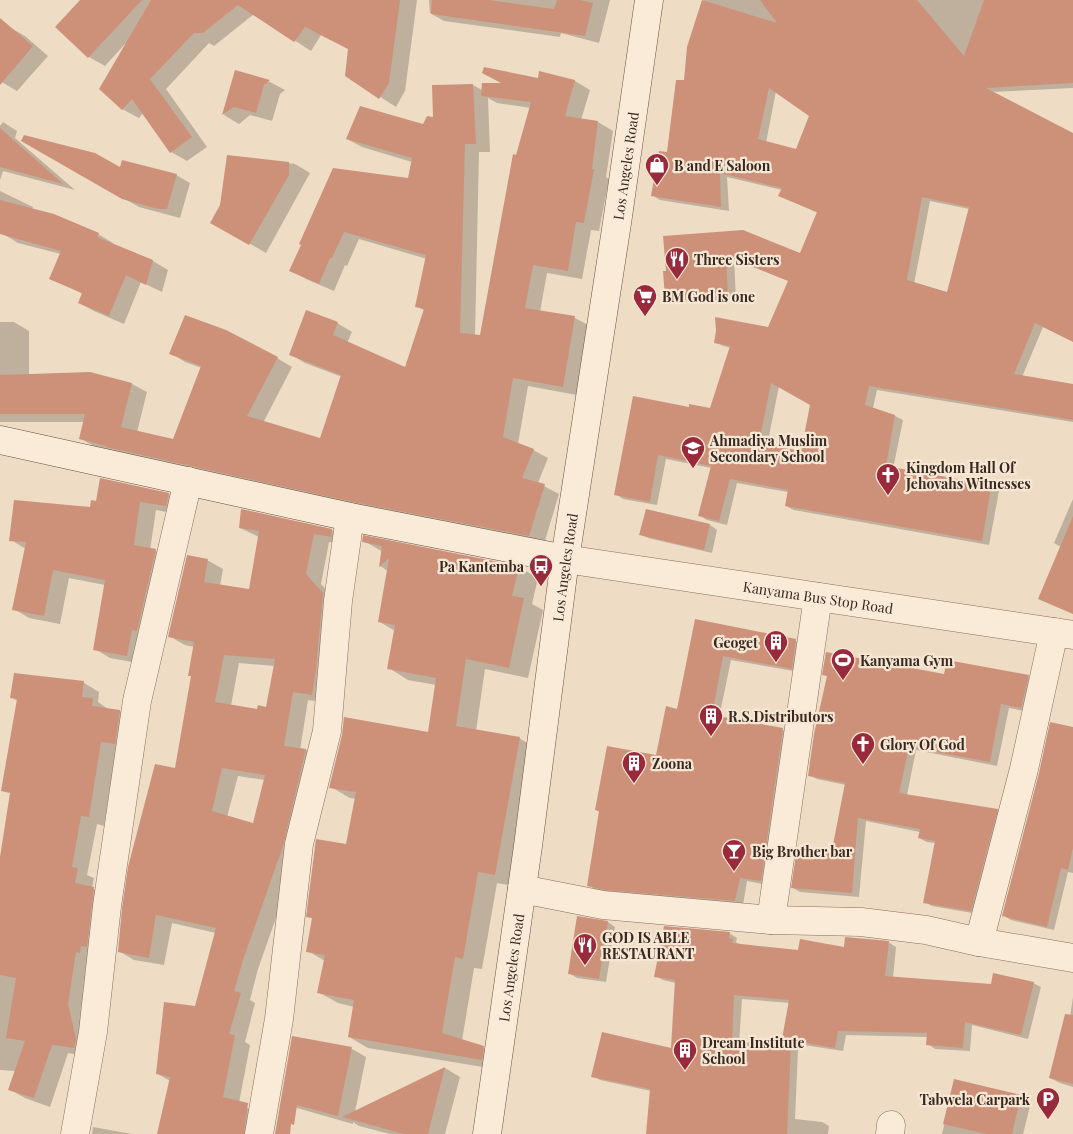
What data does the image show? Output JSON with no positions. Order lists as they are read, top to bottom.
{
  "streets": {
    "street": ["Los Angeles Road", "Kanyama Bus Stop Road"]
  },
  "crossings": [
    ["Los Angeles Road", "Kanyama Bus Stop Road"]
  ],
  "places": {
    "shop": ["B and E Saloon"],
    "restaurant": ["Three Sisters", "GOD IS ABLE RESTAURANT"],
    "supermarket": ["BM God is one"],
    "school or university": ["Ahmadiya Muslim Secondary School"],
    "church": ["Kingdom Hall Of Jehovahs Witnesses", "Glory Of God"],
    "bus stop": ["Pa Kantemba"],
    "building": [
      "Geoget",
      "R.S.Distributors",
      "Zoona",
      "Dream Institute School"
    ],
    "sports": ["Kanyama Gym"],
    "bar": ["Big Brother bar"],
    "parking": ["Tabwela Carpark"]
  }
}
